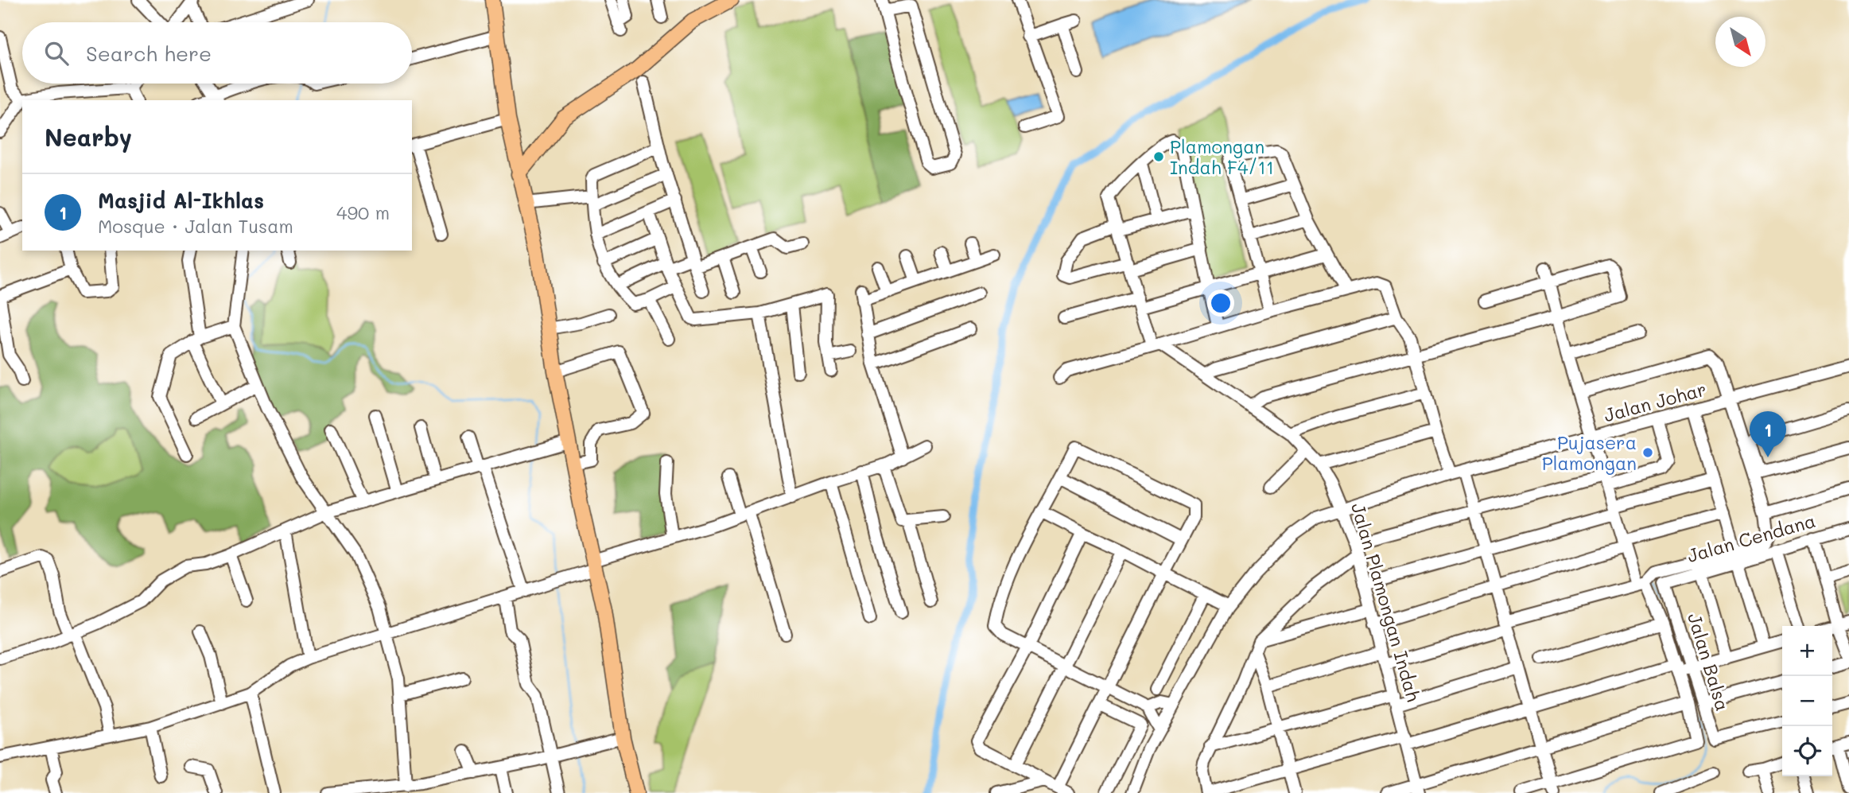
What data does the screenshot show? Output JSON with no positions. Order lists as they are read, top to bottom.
{
  "streets": {
    "street": [
      "Jalan Johar",
      "Jalan Cendana",
      "Jalan Plamongan Indah",
      "Jalan Balsa"
    ]
  },
  "crossings": [
    ["Jalan Johar", "Jalan Plamongan Indah"],
    ["Jalan Cendana", "Jalan Balsa"]
  ],
  "places": ["Plamongan Indah F4/11", "Pujasera Plamongan"],
  "north": "bottom right",
  "page": {
    "search": "Search here",
    "heading": "Nearby",
    "list": [
      {
        "mark": "1",
        "name": "Masjid Al-Ikhlas",
        "note": "Mosque · Jalan Tusam",
        "value": "490 m"
      }
    ],
    "pins": "1",
    "map_buttons": ["+", "−"]
  }
}
